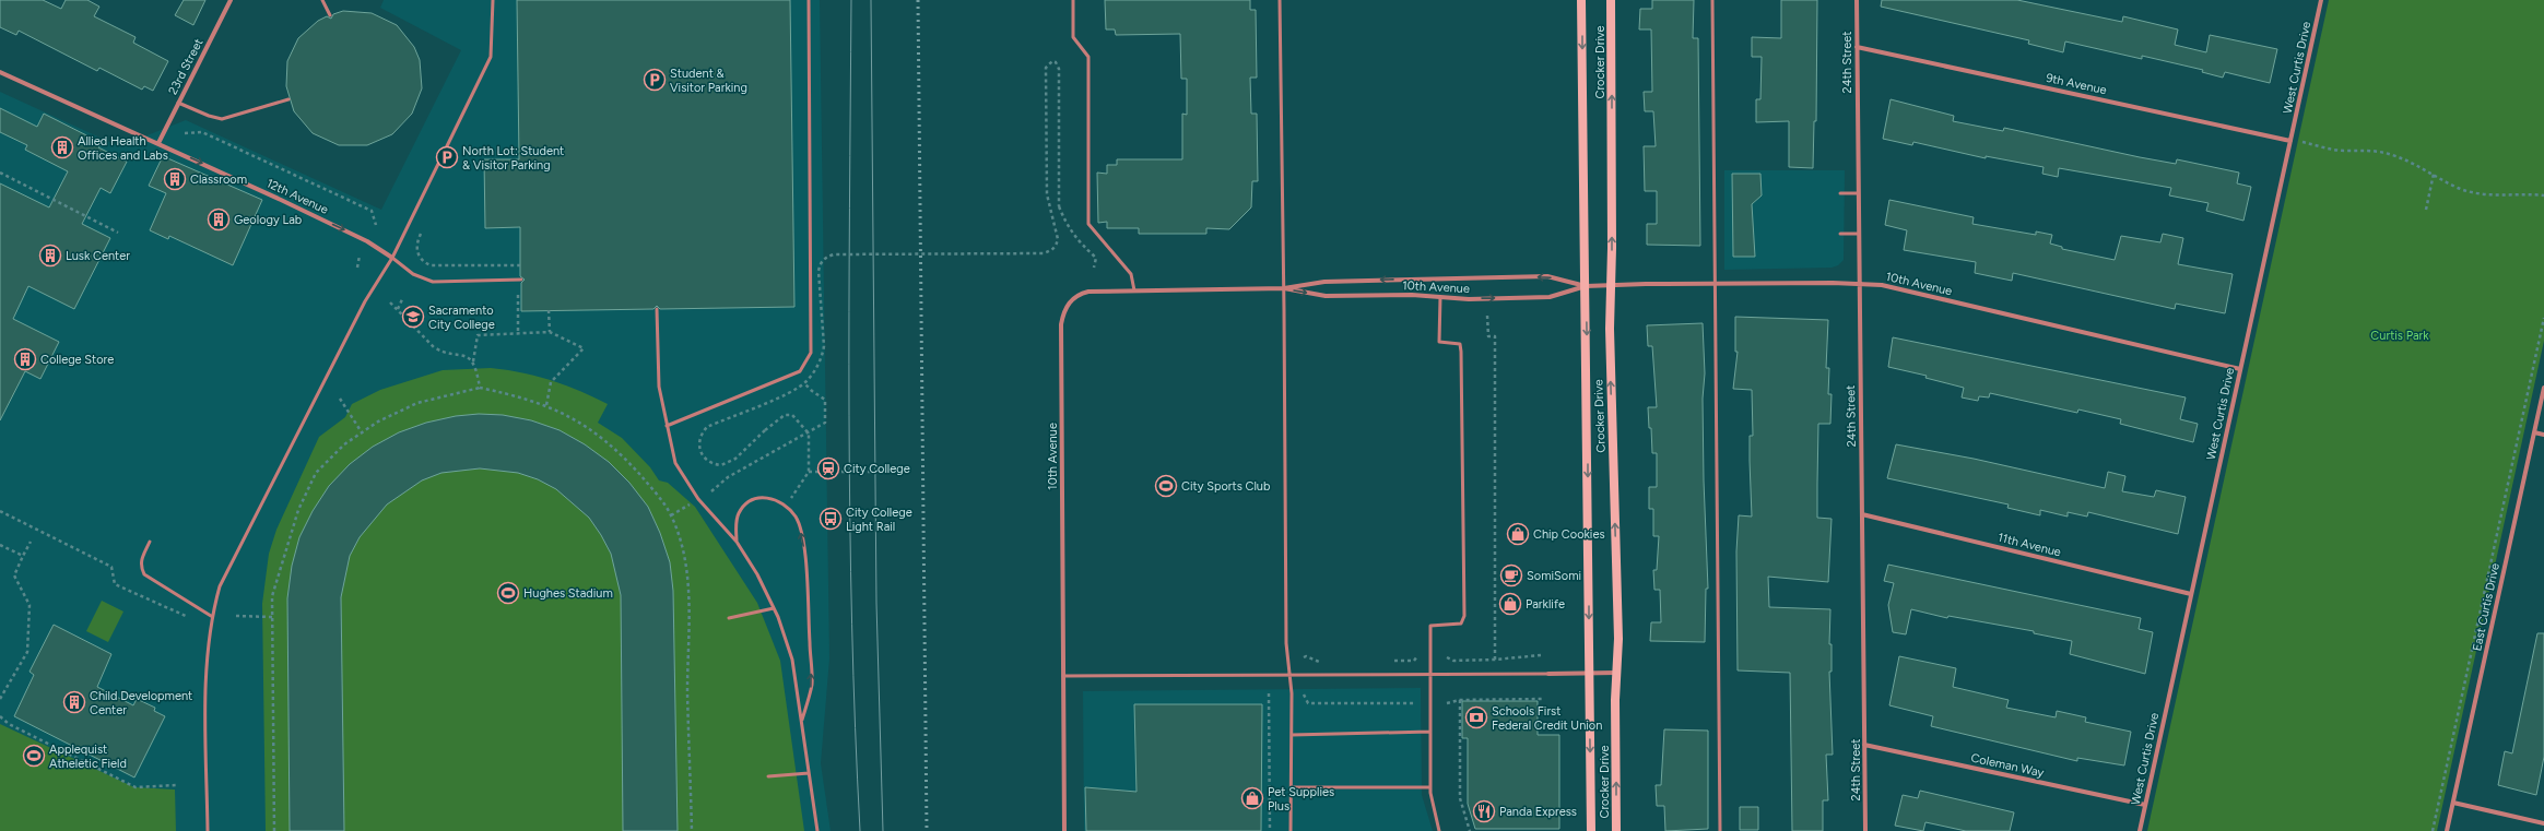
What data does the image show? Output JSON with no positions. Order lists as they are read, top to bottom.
{
  "streets": {
    "street": [
      "Crocker Drive",
      "24th Street",
      "23rd Street",
      "West Curtis Drive",
      "9th Avenue",
      "12th Avenue",
      "10th Avenue",
      "11th Avenue",
      "East Curtis Drive",
      "Coleman Way"
    ]
  },
  "crossings": [
    ["Crocker Drive", "10th Avenue"],
    ["24th Street", "9th Avenue"],
    ["24th Street", "10th Avenue"],
    ["24th Street", "11th Avenue"],
    ["24th Street", "Coleman Way"],
    ["23rd Street", "12th Avenue"],
    ["West Curtis Drive", "9th Avenue"],
    ["West Curtis Drive", "10th Avenue"],
    ["West Curtis Drive", "11th Avenue"],
    ["West Curtis Drive", "Coleman Way"]
  ],
  "one_way": ["12th Avenue"],
  "parks": ["Curtis Park"],
  "places": {
    "parking": ["Student & Visitor Parking", "North Lot: Student & Visitor Parking"],
    "building": [
      "Allied Health Offices and Labs",
      "Classroom",
      "Geology Lab",
      "Lusk Center",
      "College Store",
      "Child Development Center"
    ],
    "school or university": ["Sacramento City College"],
    "station": ["City College"],
    "sports": ["City Sports Club", "Hughes Stadium", "Applequist Atheletic Field"],
    "bus stop": ["City College Light Rail"],
    "shop": ["Chip Cookies", "Parklife", "Pet Supplies Plus"],
    "cafe": ["SomiSomi"],
    "bank": ["Schools First Federal Credit Union"],
    "restaurant": ["Panda Express"]
  }
}
